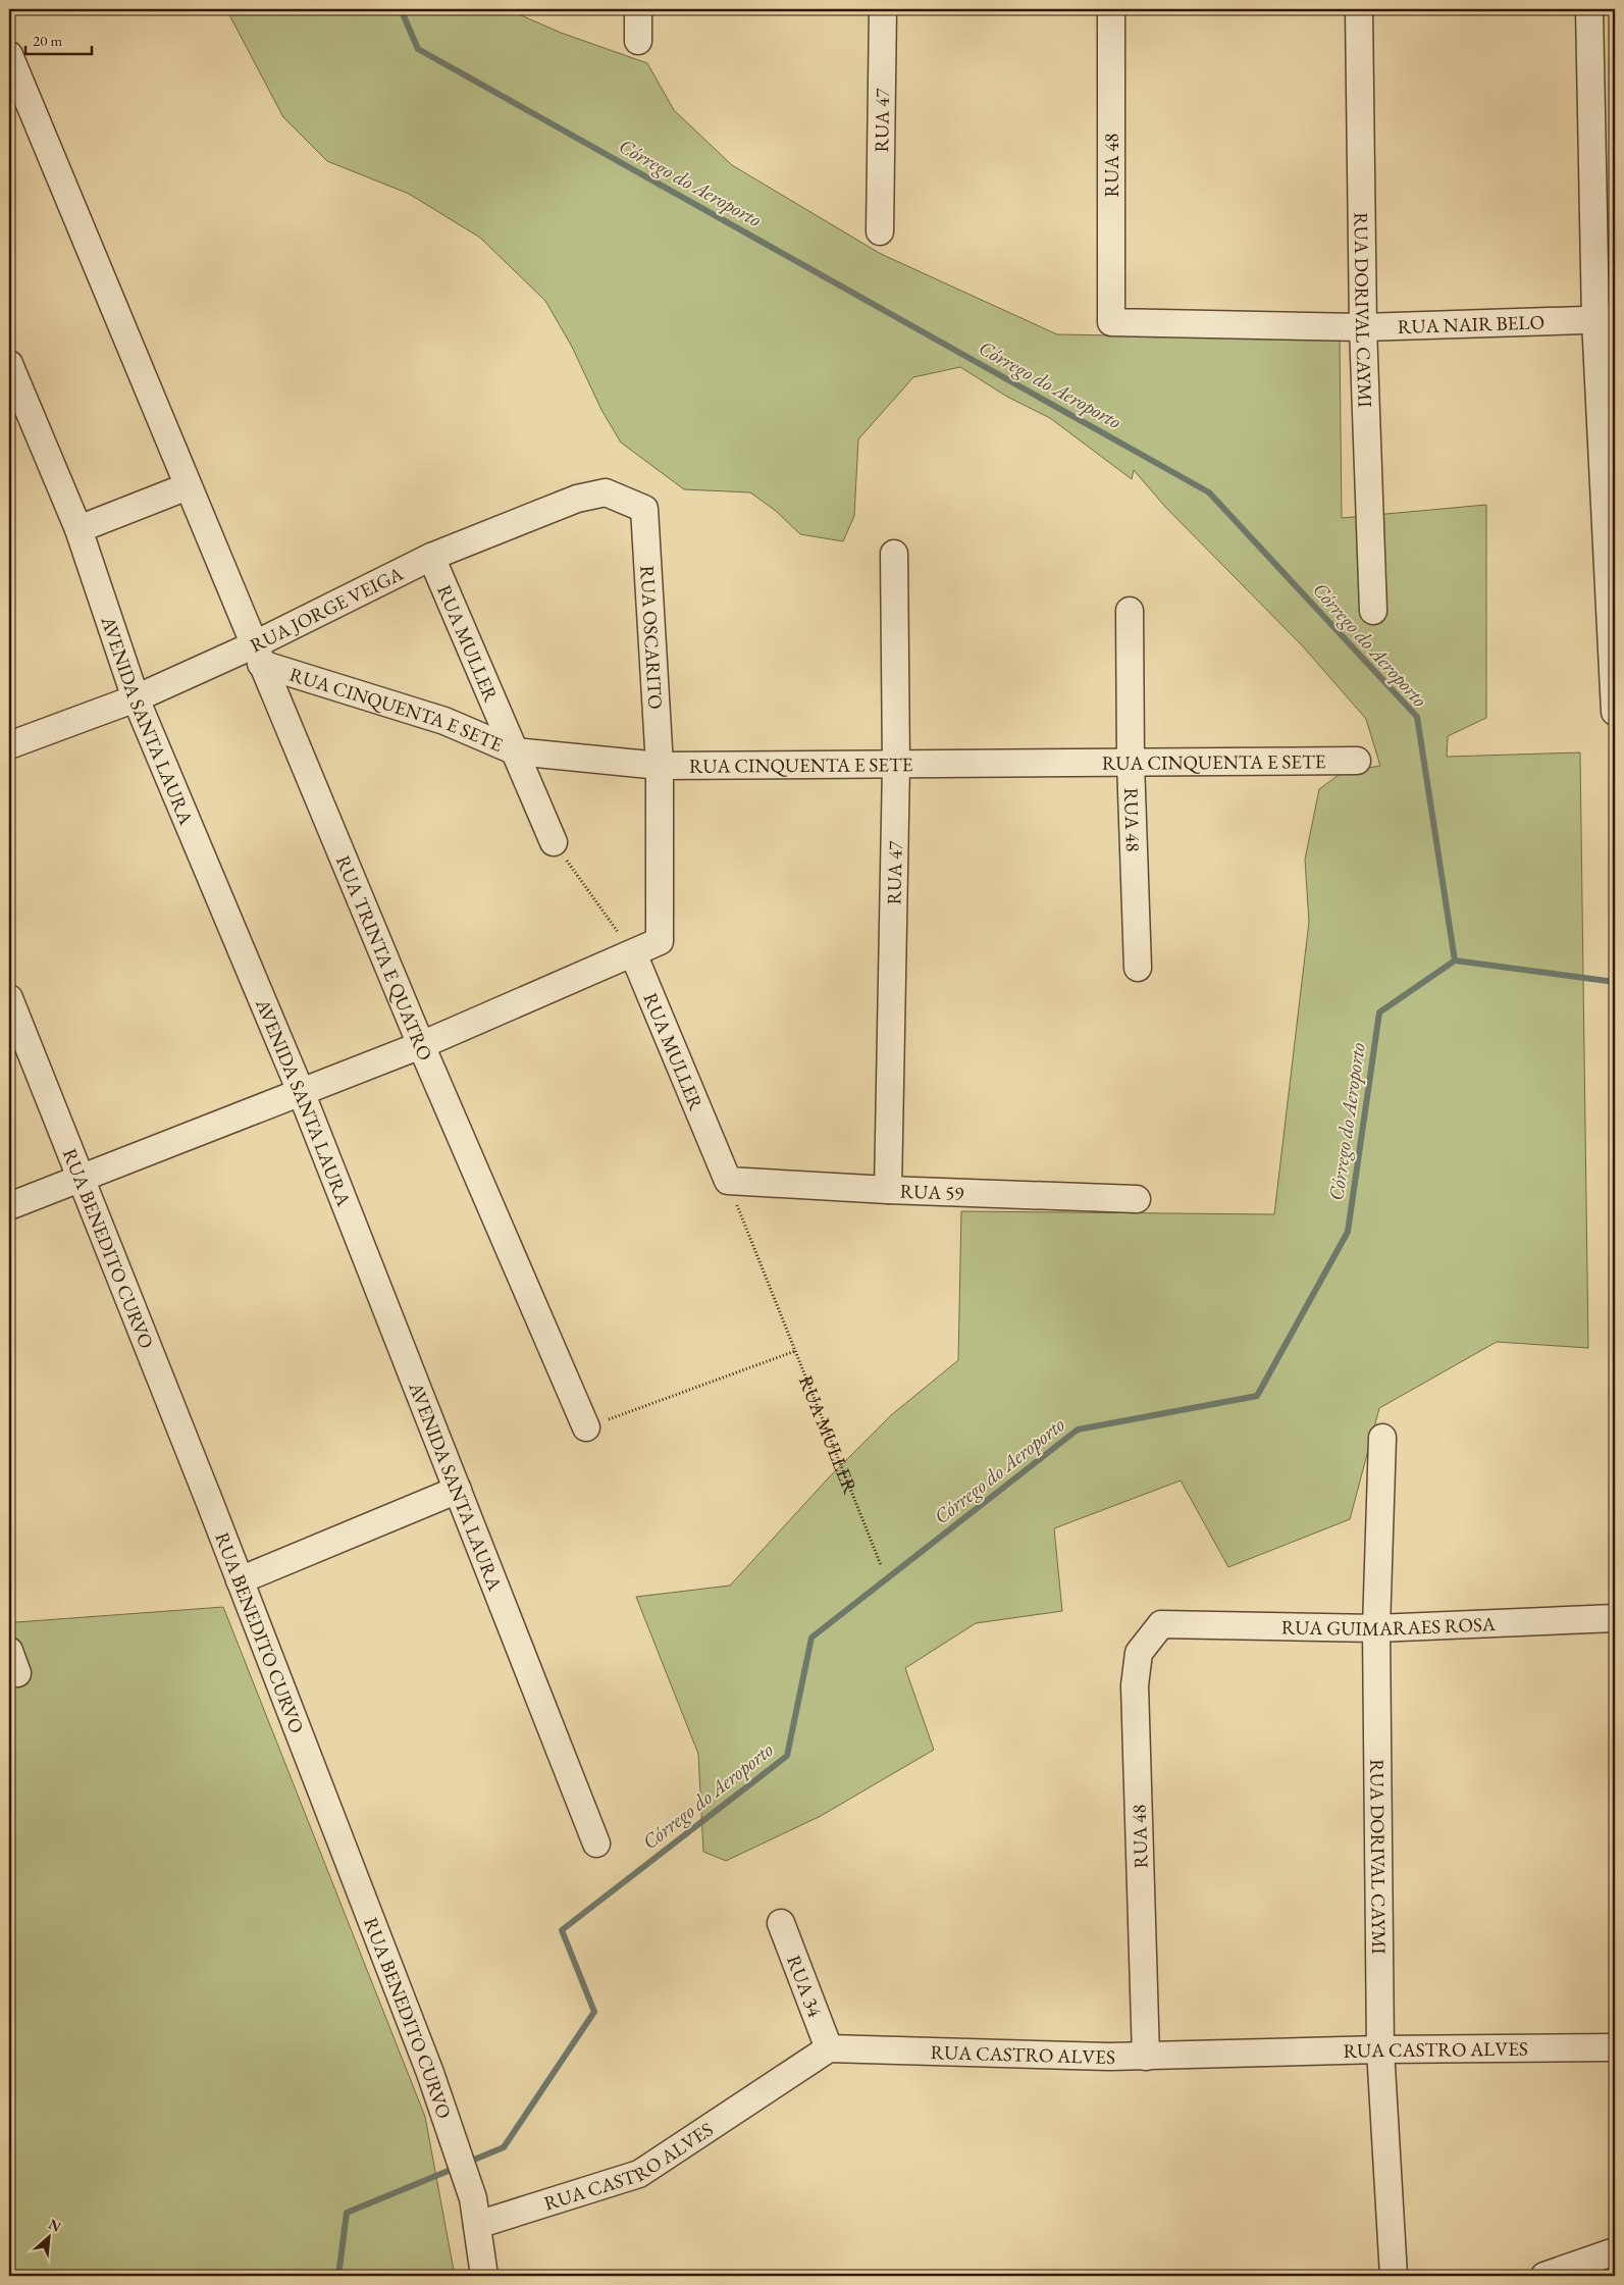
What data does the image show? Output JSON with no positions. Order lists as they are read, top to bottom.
{
  "streets": {
    "street": [
      "RUA 47",
      "RUA 48",
      "RUA DORIVAL CAYMI",
      "RUA NAIR BELO",
      "RUA JORGE VEIGA",
      "RUA OSCARITO",
      "RUA MULLER",
      "RUA CINQUENTA E SETE",
      "AVENIDA SANTA LAURA",
      "RUA TRINTA E QUATRO",
      "RUA 59",
      "RUA BENEDITO CURVO",
      "RUA GUIMARAES ROSA",
      "RUA 34",
      "RUA CASTRO ALVES"
    ]
  },
  "crossings": [
    ["RUA 47", "RUA CINQUENTA E SETE"],
    ["RUA 47", "RUA 59"],
    ["RUA 48", "RUA NAIR BELO"],
    ["RUA 48", "RUA CINQUENTA E SETE"],
    ["RUA 48", "RUA GUIMARAES ROSA"],
    ["RUA 48", "RUA CASTRO ALVES"],
    ["RUA DORIVAL CAYMI", "RUA NAIR BELO"],
    ["RUA DORIVAL CAYMI", "RUA GUIMARAES ROSA"],
    ["RUA DORIVAL CAYMI", "RUA CASTRO ALVES"],
    ["RUA JORGE VEIGA", "RUA OSCARITO"],
    ["RUA JORGE VEIGA", "RUA MULLER"],
    ["RUA JORGE VEIGA", "RUA CINQUENTA E SETE"],
    ["RUA JORGE VEIGA", "AVENIDA SANTA LAURA"],
    ["RUA JORGE VEIGA", "RUA TRINTA E QUATRO"],
    ["RUA OSCARITO", "RUA MULLER"],
    ["RUA OSCARITO", "RUA CINQUENTA E SETE"],
    ["RUA MULLER", "RUA CINQUENTA E SETE"],
    ["RUA MULLER", "RUA 59"],
    ["RUA CINQUENTA E SETE", "RUA TRINTA E QUATRO"],
    ["RUA BENEDITO CURVO", "RUA CASTRO ALVES"],
    ["RUA 34", "RUA CASTRO ALVES"]
  ],
  "water": ["Córrego do Aeroporto"],
  "scale_bar": "20 m",
  "north": "top right"
}
